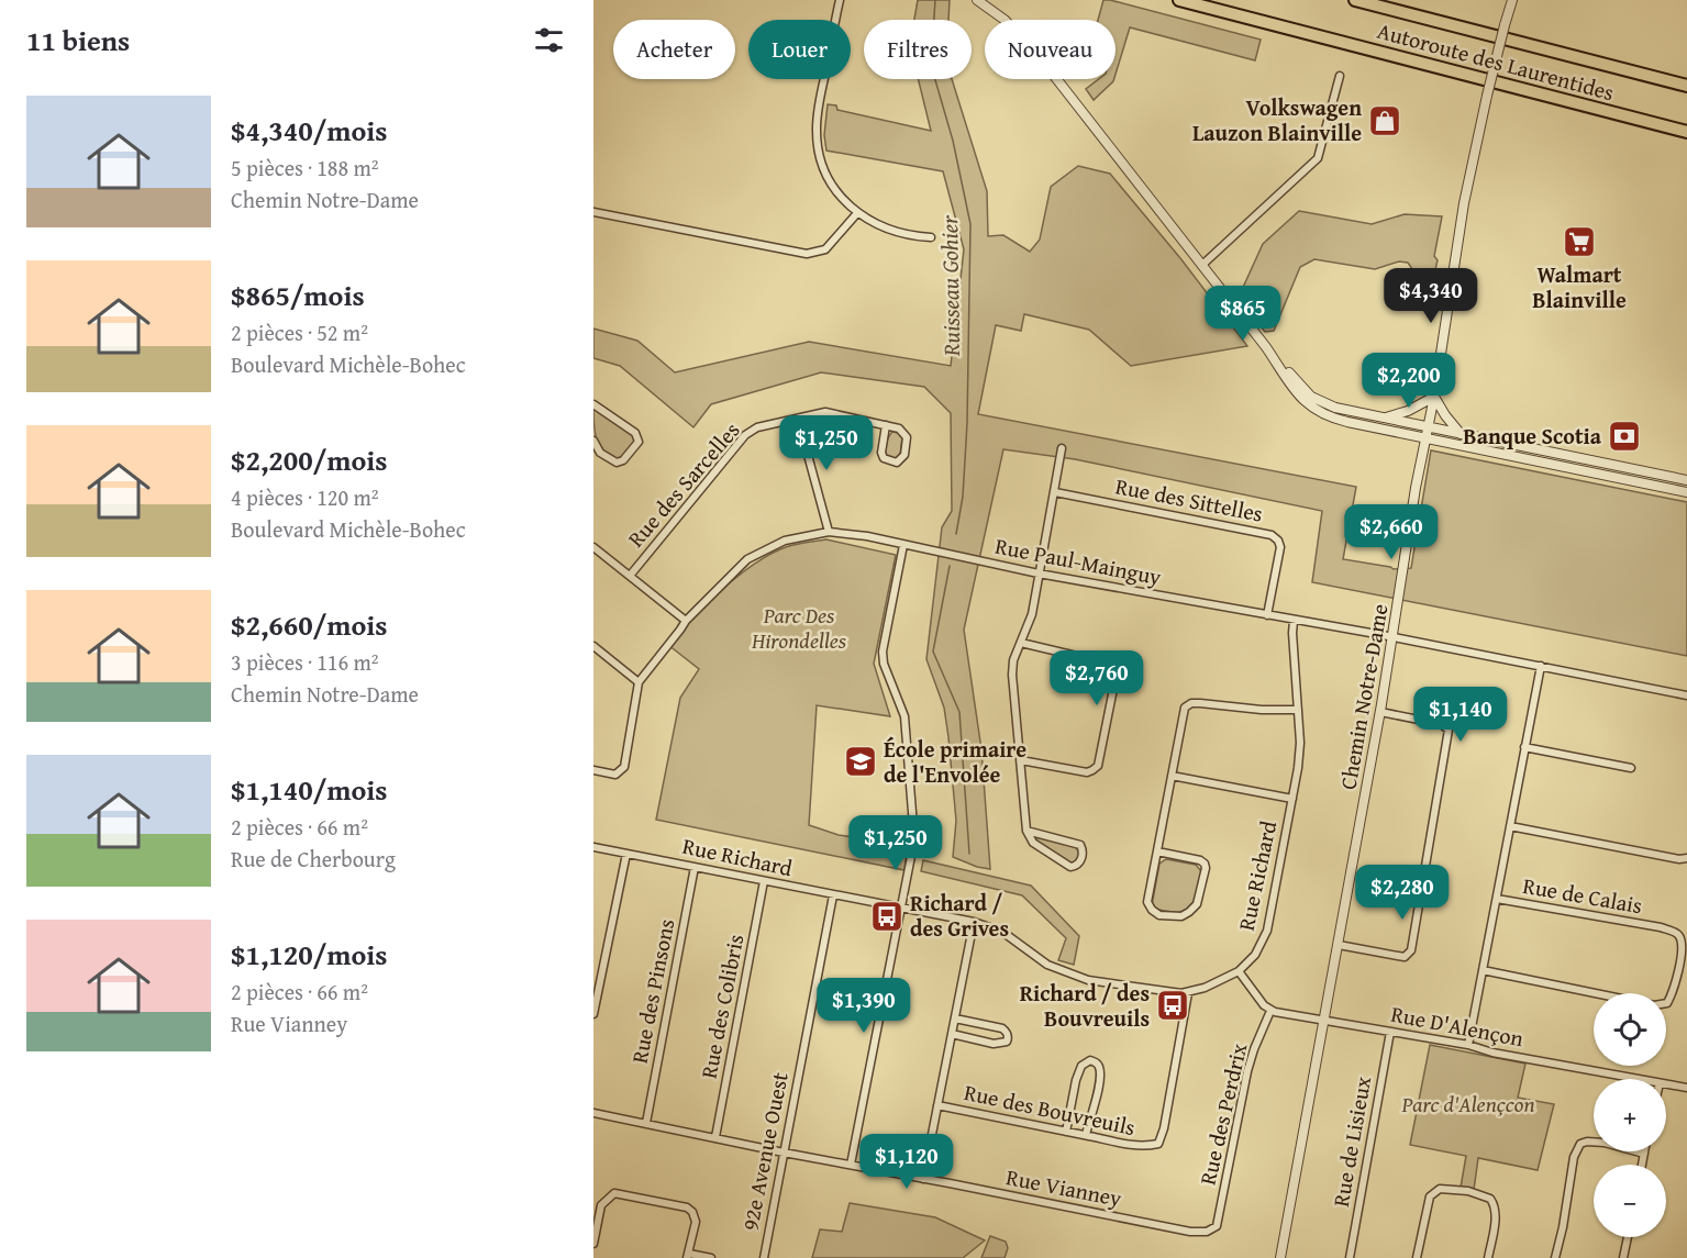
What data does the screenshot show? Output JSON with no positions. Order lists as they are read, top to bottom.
{
  "streets": {
    "highway": ["Autoroute des Laurentides"],
    "street": [
      "Rue des Sarcelles",
      "Rue des Sittelles",
      "Rue Paul-Mainguy",
      "Chemin Notre-Dame",
      "Rue Richard",
      "Rue de Calais",
      "Rue des Pinsons",
      "Rue des Colibris",
      "Rue D'Alençon",
      "Rue des Bouvreuils",
      "Rue des Perdrix",
      "Rue de Lisieux",
      "92e Avenue Ouest",
      "Rue Vianney"
    ]
  },
  "crossings": [
    ["Rue des Sittelles", "Rue Paul-Mainguy"],
    ["Rue Paul-Mainguy", "Chemin Notre-Dame"],
    ["Rue Paul-Mainguy", "Rue Richard"],
    ["Chemin Notre-Dame", "Rue D'Alençon"],
    ["Rue Richard", "Rue des Pinsons"],
    ["Rue Richard", "Rue des Colibris"],
    ["Rue Richard", "Rue des Bouvreuils"],
    ["Rue Richard", "92e Avenue Ouest"],
    ["Rue des Pinsons", "Rue Vianney"],
    ["Rue des Colibris", "Rue Vianney"],
    ["Rue D'Alençon", "Rue des Perdrix"],
    ["Rue D'Alençon", "Rue de Lisieux"],
    ["Rue des Perdrix", "Rue Vianney"],
    ["92e Avenue Ouest", "Rue Vianney"]
  ],
  "water": ["Ruisseau Gohier"],
  "parks": ["Parc Des Hirondelles", "Parc d'Alençcon"],
  "places": {
    "shop": ["Volkswagen Lauzon Blainville"],
    "supermarket": ["Walmart Blainville"],
    "bank": ["Banque Scotia"],
    "school or university": ["École primaire de l'Envolée"],
    "bus stop": ["Richard / des Grives", "Richard / des Bouvreuils"]
  },
  "page": {
    "heading": "11 biens",
    "chip": [
      "Acheter",
      "Louer",
      "Filtres",
      "Nouveau"
    ],
    "list": [
      {
        "name": "$4,340/mois",
        "note": "5 pièces · 188 m² · Chemin Notre-Dame"
      },
      {
        "name": "$865/mois",
        "note": "2 pièces · 52 m² · Boulevard Michèle-Bohec"
      },
      {
        "name": "$2,200/mois",
        "note": "4 pièces · 120 m² · Boulevard Michèle-Bohec"
      },
      {
        "name": "$2,660/mois",
        "note": "3 pièces · 116 m² · Chemin Notre-Dame"
      },
      {
        "name": "$1,140/mois",
        "note": "2 pièces · 66 m² · Rue de Cherbourg"
      },
      {
        "name": "$1,120/mois",
        "note": "2 pièces · 66 m² · Rue Vianney"
      }
    ],
    "price": [
      "$4,340",
      "$865",
      "$2,200",
      "$1,250",
      "$2,660",
      "$2,760",
      "$1,140",
      "$1,250",
      "$2,280",
      "$1,390",
      "$1,120"
    ],
    "map_buttons": ["+", "−"]
  }
}
